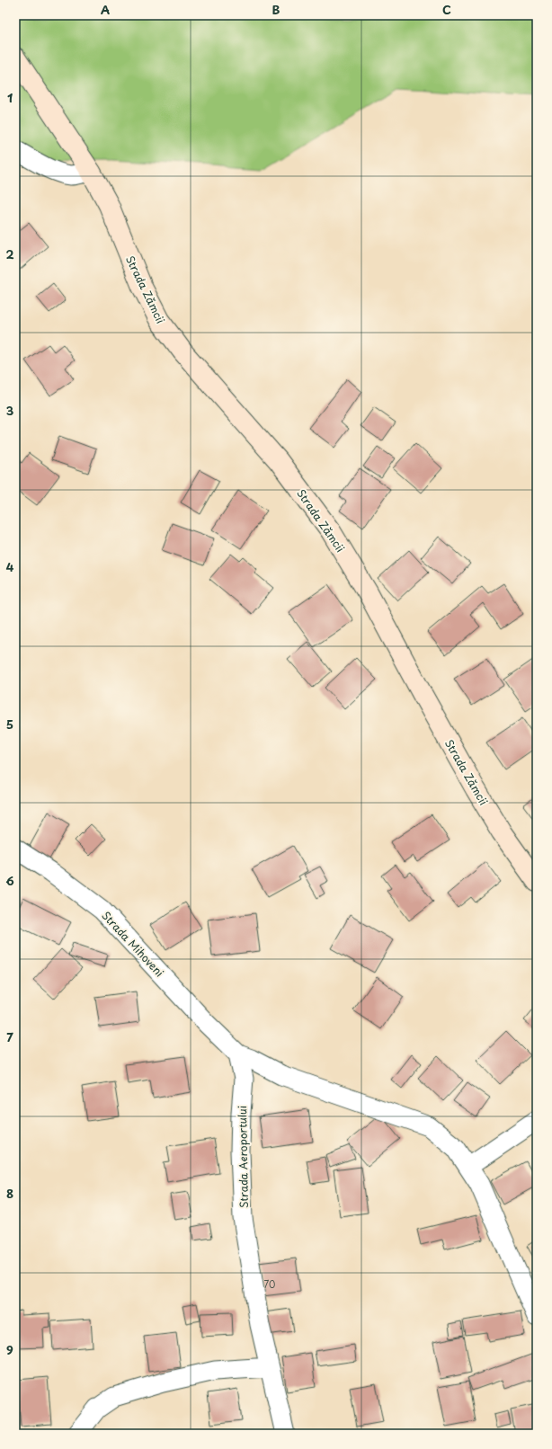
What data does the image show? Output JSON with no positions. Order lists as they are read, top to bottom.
{
  "streets": {
    "main road": ["Strada Zămcii"],
    "street": ["Strada Mihoveni", "Strada Aeroportului"]
  },
  "crossings": [
    ["Strada Mihoveni", "Strada Aeroportului"]
  ],
  "house_numbers": ["70"],
  "grid": {
    "columns": ["A", "B", "C"],
    "rows": [
      "1",
      "2",
      "3",
      "4",
      "5",
      "6",
      "7",
      "8",
      "9"
    ]
  }
}
